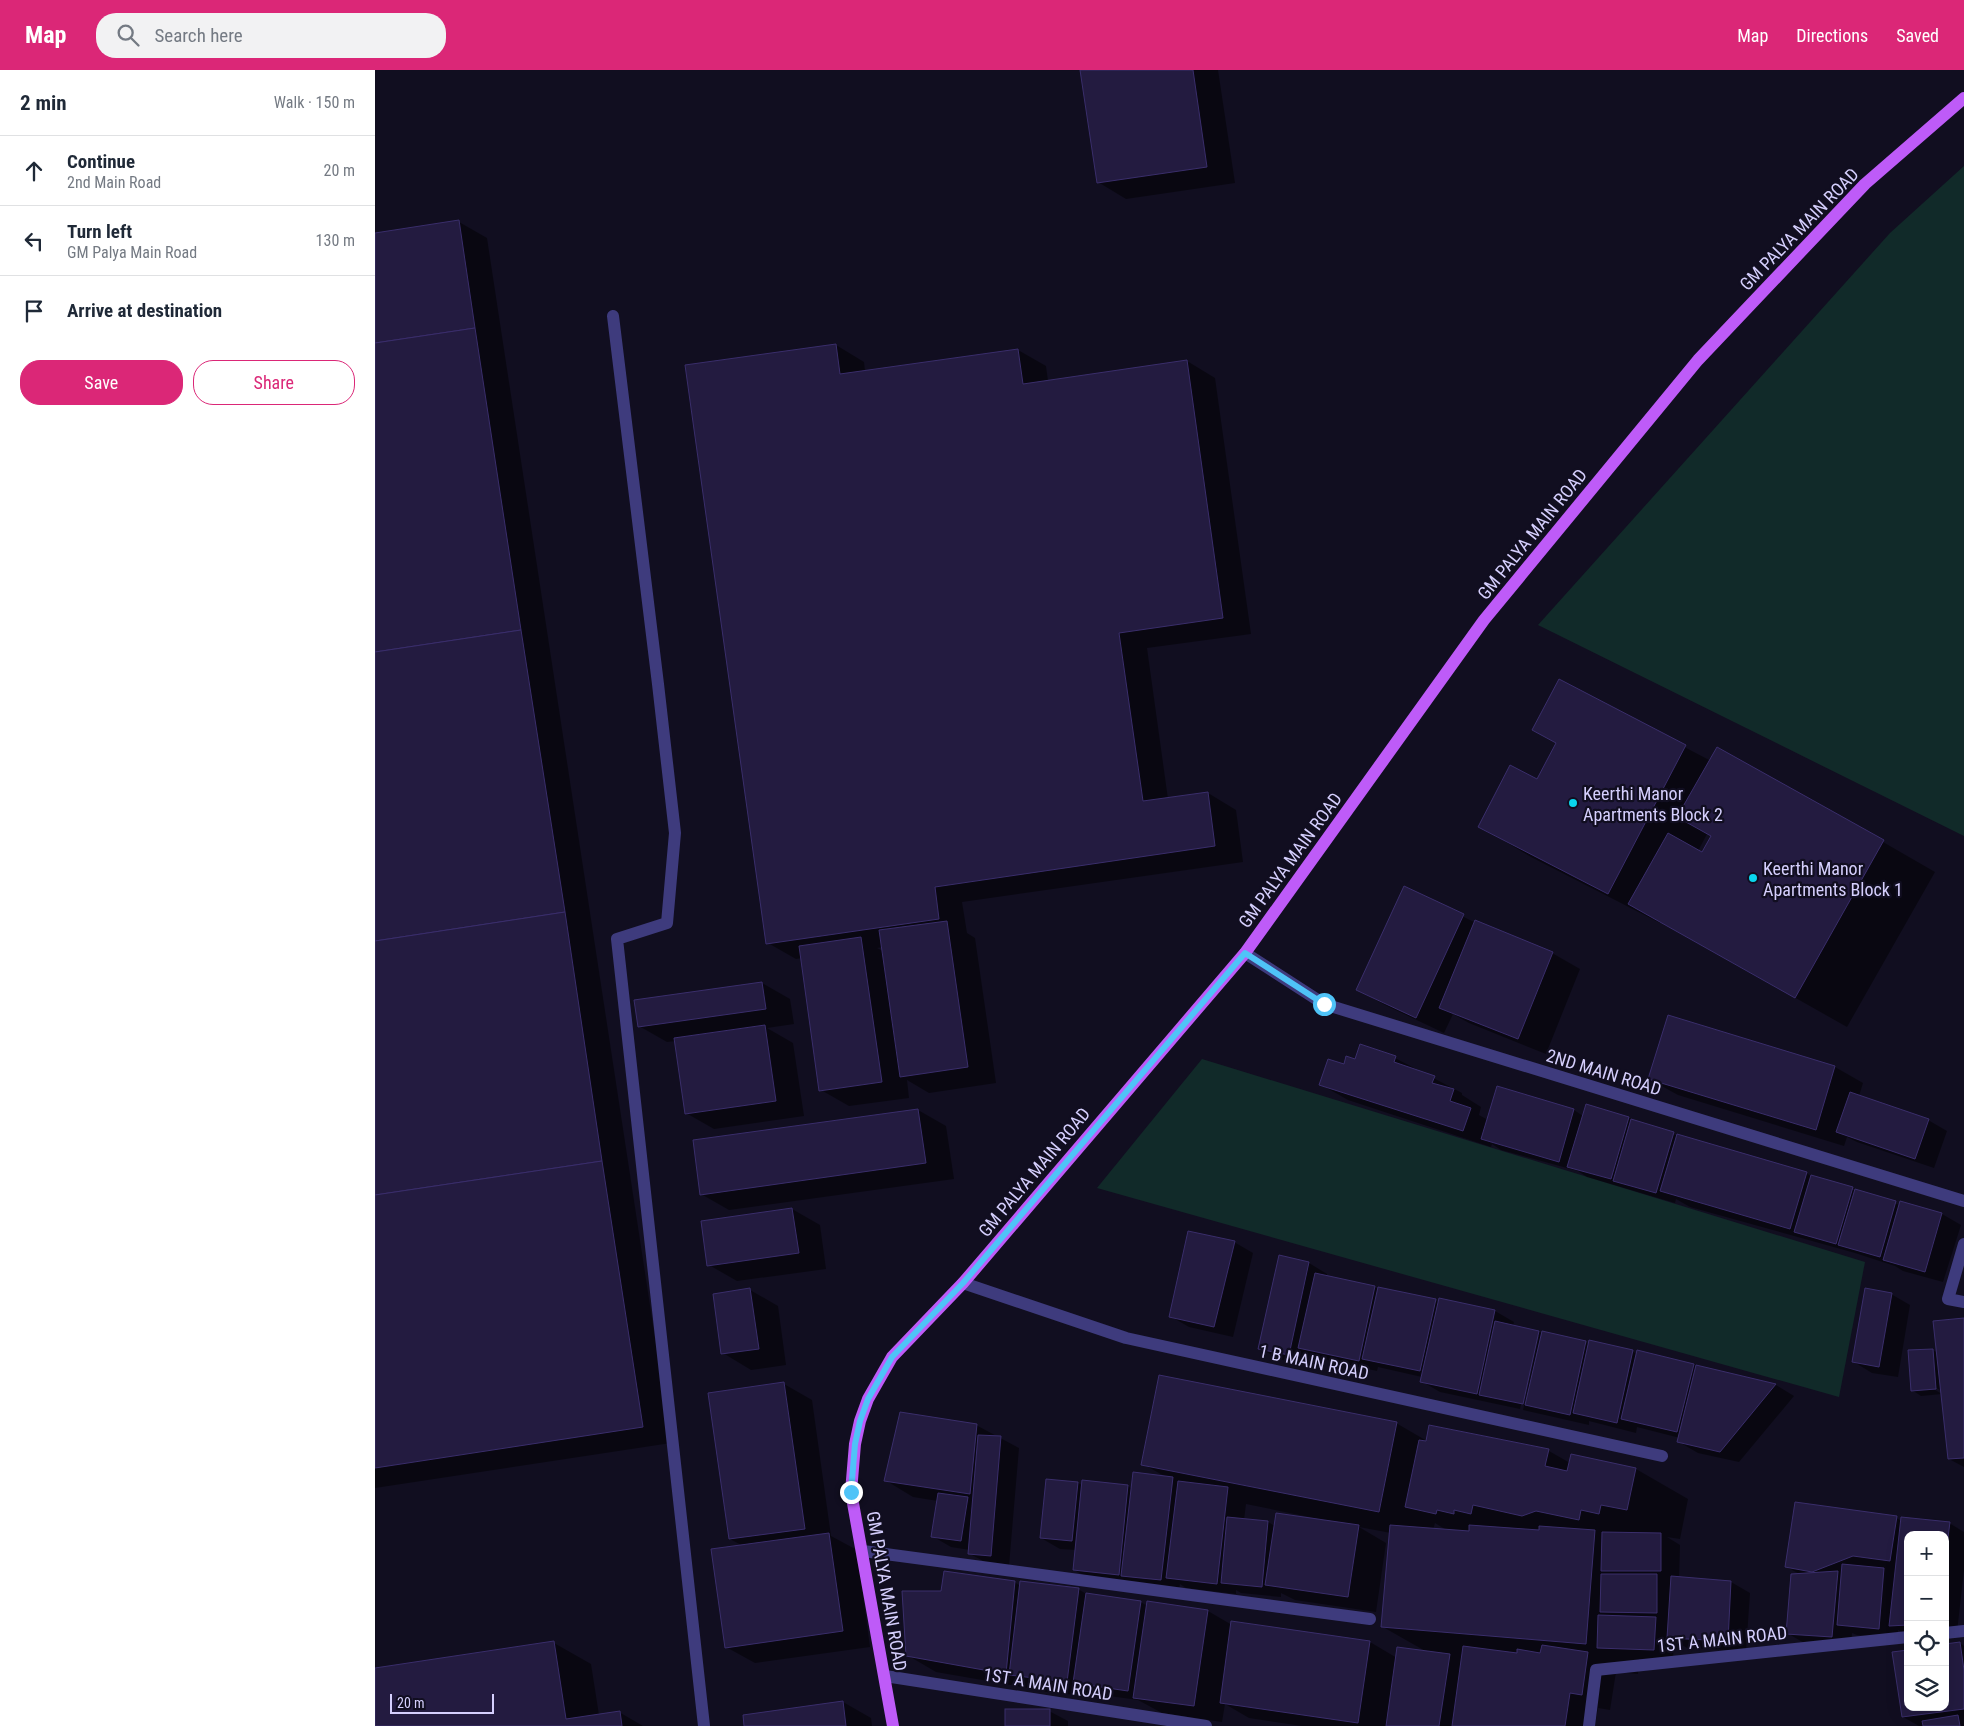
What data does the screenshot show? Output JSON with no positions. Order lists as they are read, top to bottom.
{
  "streets": {
    "main road": ["GM PALYA MAIN ROAD"],
    "street": ["2ND MAIN ROAD", "1 B MAIN ROAD", "1ST A MAIN ROAD"]
  },
  "crossings": [
    ["GM PALYA MAIN ROAD", "2ND MAIN ROAD"],
    ["GM PALYA MAIN ROAD", "1 B MAIN ROAD"],
    ["GM PALYA MAIN ROAD", "1ST A MAIN ROAD"]
  ],
  "places": ["Keerthi Manor Apartments Block 2", "Keerthi Manor Apartments Block 1"],
  "scale_bar": "20 m",
  "page": {
    "header": "Map",
    "search": "Search here",
    "nav": ["Map", "Directions", "Saved"],
    "heading": ["2 min", "Walk · 150 m"],
    "list": [
      ["Continue", "2nd Main Road", "20 m"],
      ["Turn left", "GM Palya Main Road", "130 m"],
      "Arrive at destination"
    ],
    "buttons": ["Save", "Share"],
    "map_buttons": ["+", "−"],
    "scale": "20 m"
  }
}
